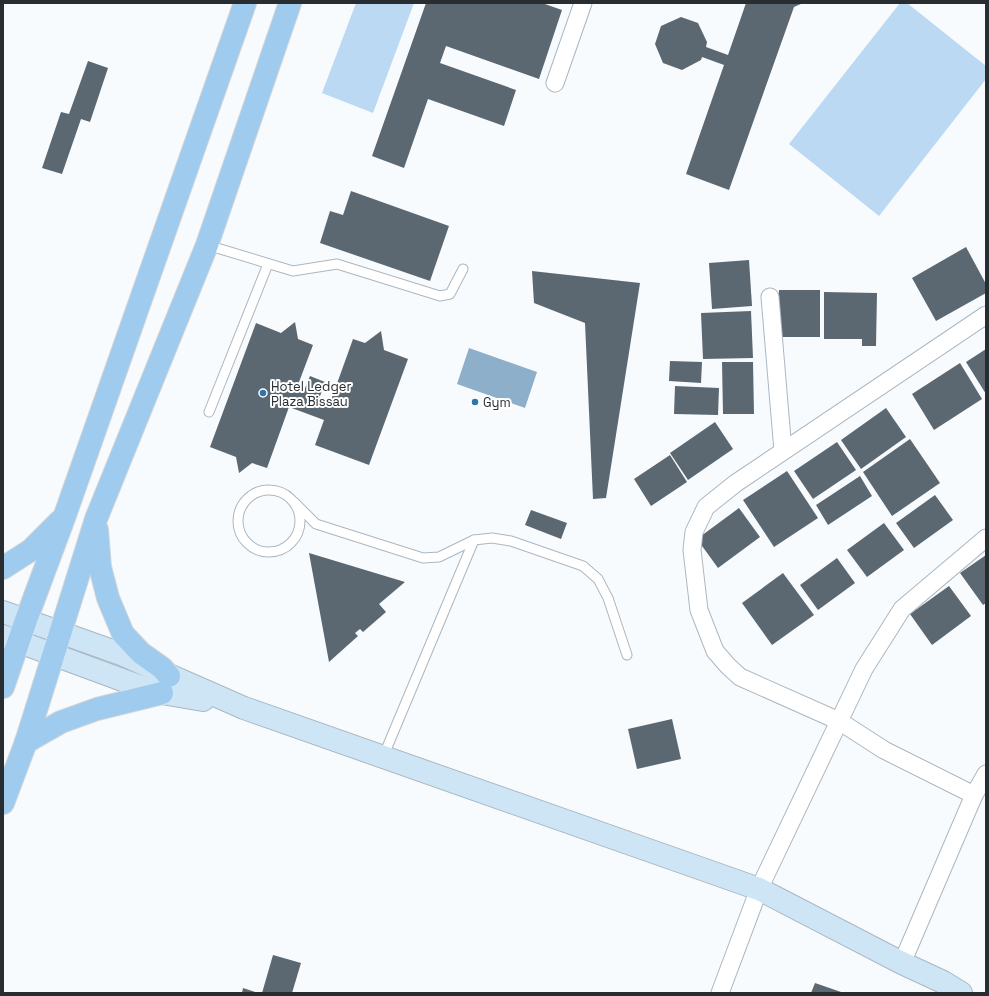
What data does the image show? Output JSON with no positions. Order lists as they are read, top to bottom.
{
  "places": ["Hotel Ledger Plaza Bissau", "Gym"]
}
